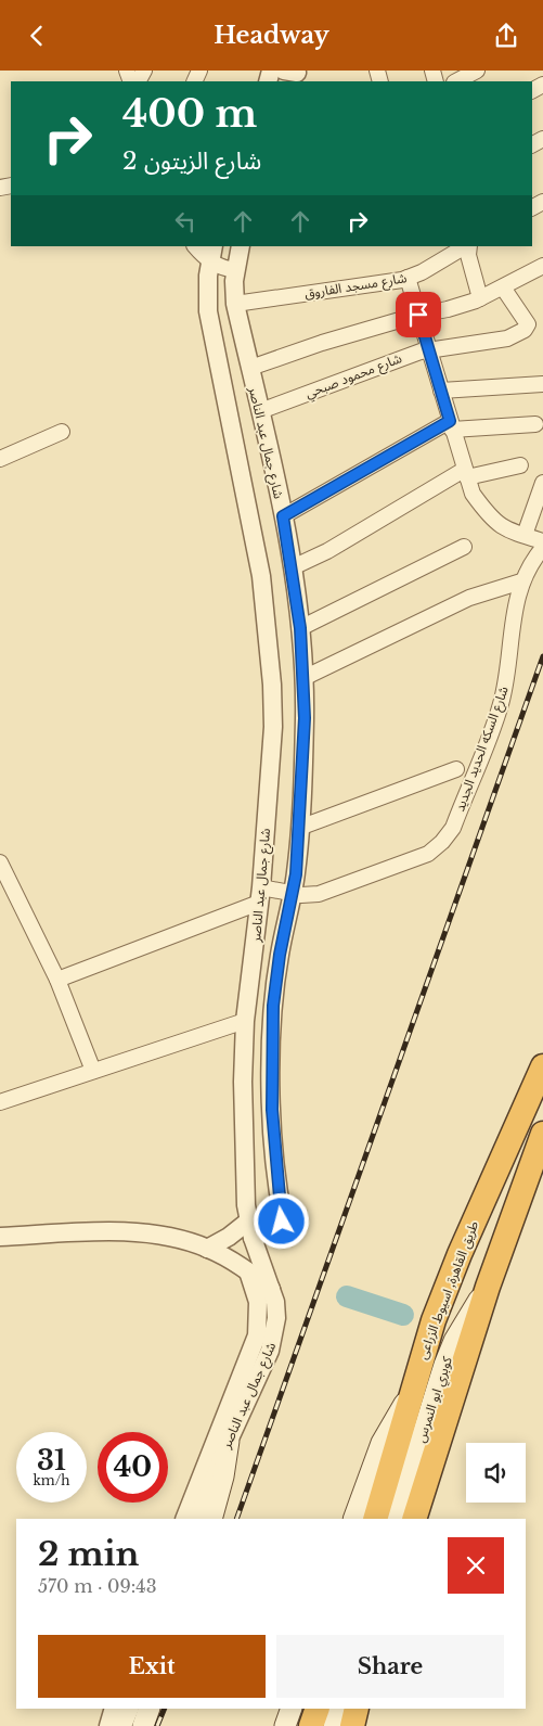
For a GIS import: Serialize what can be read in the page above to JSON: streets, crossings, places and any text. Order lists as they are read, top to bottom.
{
  "streets": {
    "highway": ["طريق القاهرة, اسيوط الزراعى"],
    "main road": ["كوبري ابو النمرس"],
    "street": [
      "شارع مسجد الفاروق",
      "شارع محمود صبحي",
      "شارع جمال عبد الناصر",
      "شارع السكه الحديد الجديد"
    ]
  },
  "crossings": [
    ["شارع مسجد الفاروق", "شارع جمال عبد الناصر"],
    ["شارع محمود صبحي", "شارع جمال عبد الناصر"],
    ["شارع جمال عبد الناصر", "شارع السكه الحديد الجديد"],
    ["طريق القاهرة, اسيوط الزراعى", "كوبري ابو النمرس"]
  ],
  "page": {
    "header": "Headway",
    "turn": ["400 m", "شارع الزيتون 2"],
    "speed": "31 km/h",
    "limit": "40",
    "heading": ["2 min", "570 m · 09:43"],
    "buttons": ["Exit", "Share"]
  }
}
